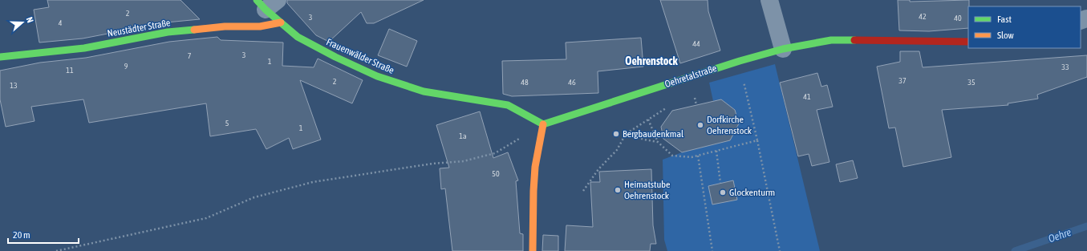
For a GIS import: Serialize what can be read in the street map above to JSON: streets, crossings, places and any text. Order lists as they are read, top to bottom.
{
  "streets": {
    "street": ["Neustädter Straße", "Frauenwälder Straße", "Oehretalstraße"]
  },
  "crossings": [
    ["Neustädter Straße", "Frauenwälder Straße"],
    ["Frauenwälder Straße", "Oehretalstraße"]
  ],
  "districts": ["Oehrenstock"],
  "water": ["Oehre"],
  "places": [
    "Dorfkirche Oehrenstock",
    "Bergbaudenkmal",
    "Heimatstube Oehrenstock",
    "Glockenturm"
  ],
  "house_numbers": [
    "2",
    "42",
    "3",
    "40",
    "4",
    "44",
    "3",
    "7",
    "1",
    "9",
    "33",
    "11",
    "37",
    "2",
    "48",
    "46",
    "35",
    "13",
    "41",
    "5",
    "1",
    "1a",
    "50"
  ],
  "legend": ["Fast", "Slow"],
  "scale_bar": "20 m",
  "north": "right"
}
